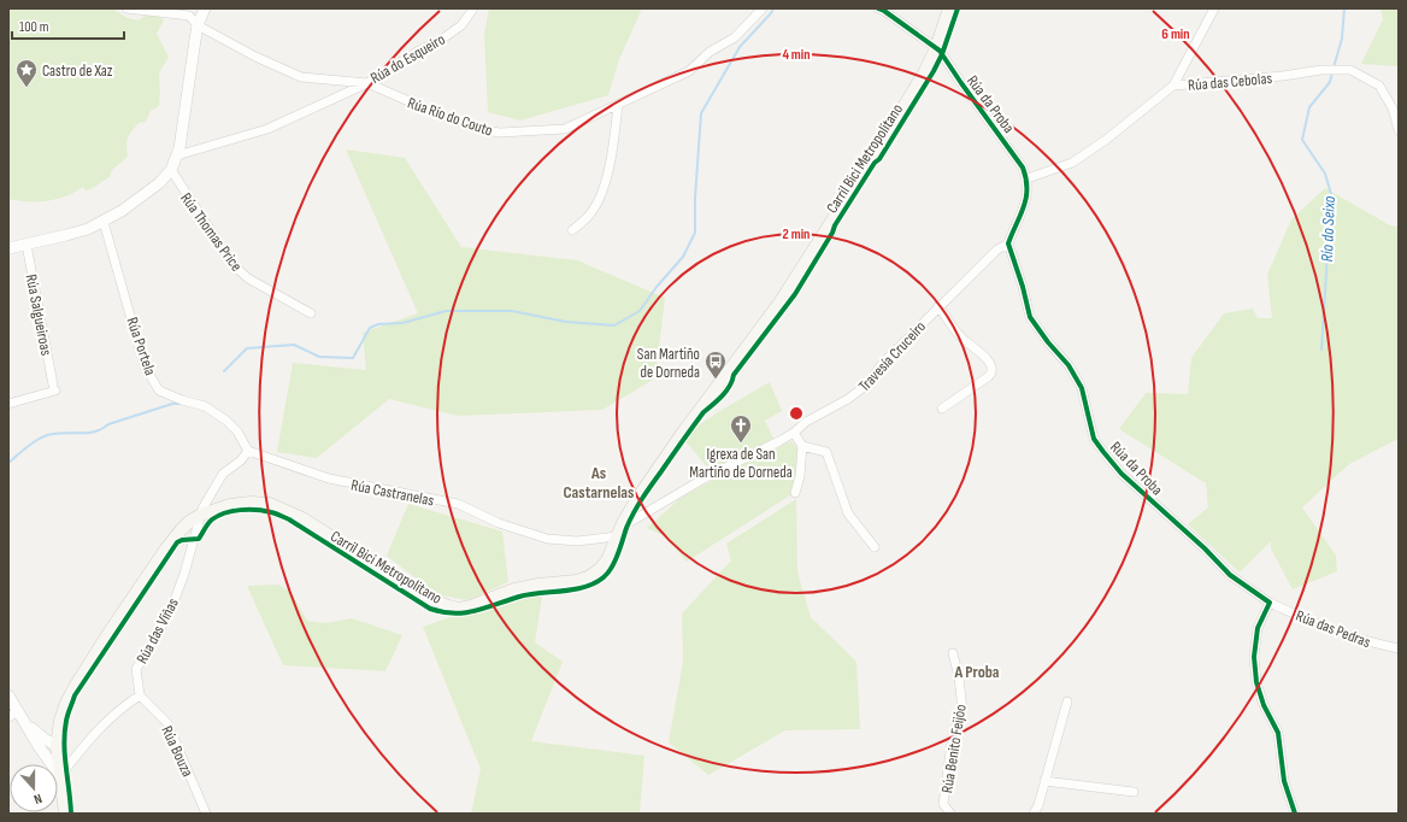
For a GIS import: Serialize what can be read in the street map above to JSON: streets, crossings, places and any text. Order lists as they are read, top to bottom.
{
  "streets": {
    "street": [
      "Rúa do Esqueiro",
      "Rúa das Cebolas",
      "Rúa da Proba",
      "Rúa Río do Couto",
      "Rúa Thomas Price",
      "Rúa Salgueiroas",
      "Rúa Portela",
      "Travesía Cruceiro",
      "Rúa Castranelas",
      "Rúa das Pedras",
      "Rúa das Viñas",
      "Rúa Benito Feijóo",
      "Rúa Bouza"
    ],
    "cycle path": ["Carril Bici Metropolitano"]
  },
  "crossings": [
    ["Rúa do Esqueiro", "Rúa Río do Couto"],
    ["Rúa das Cebolas", "Rúa da Proba"],
    ["Rúa da Proba", "Travesía Cruceiro"],
    ["Rúa da Proba", "Rúa das Pedras"],
    ["Rúa Portela", "Rúa Castranelas"],
    ["Rúa das Viñas", "Rúa Bouza"]
  ],
  "districts": ["As Castarnelas", "A Proba"],
  "water": ["Río do Seixo"],
  "places": {
    "place": ["Castro de Xaz"],
    "bus stop": ["San Martiño de Dorneda"],
    "church": ["Igrexa de San Martiño de Dorneda"]
  },
  "scale_bar": "100 m",
  "north": "bottom",
  "rings": ["6 min", "4 min", "2 min"]
}
